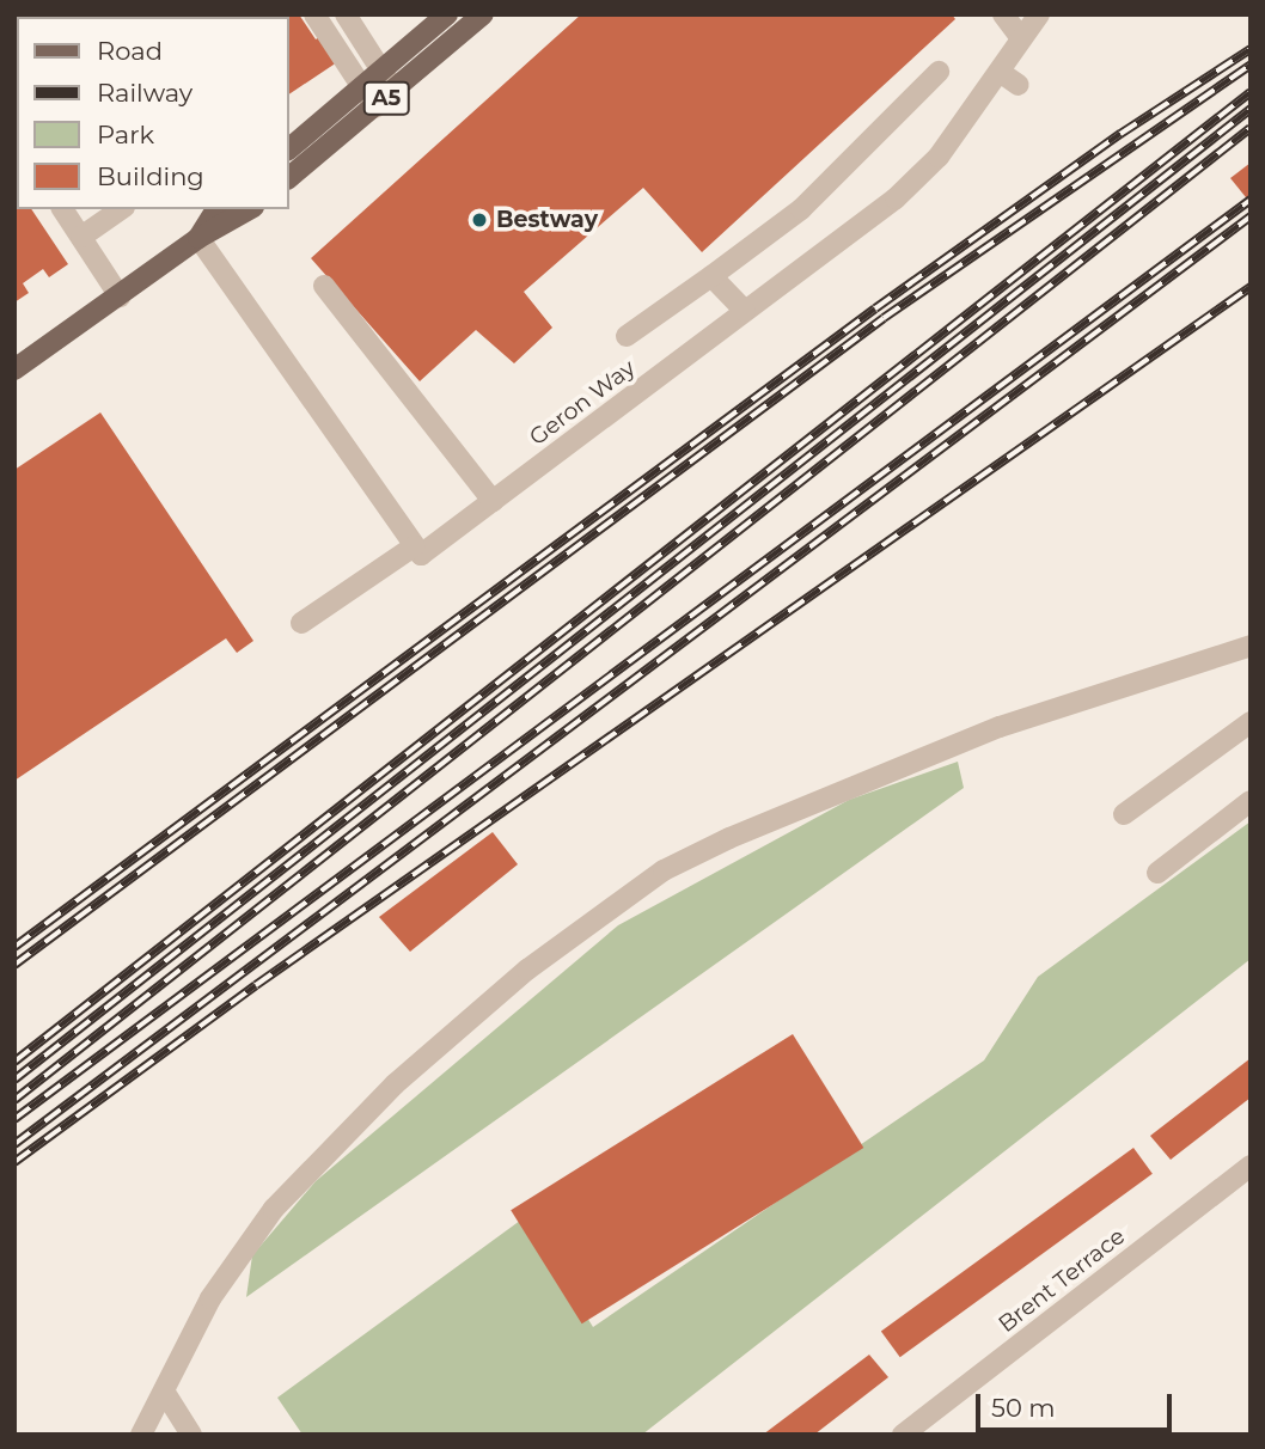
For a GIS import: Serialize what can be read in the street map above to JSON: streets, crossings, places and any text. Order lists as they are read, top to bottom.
{
  "streets": {
    "main road": ["A5"],
    "street": ["Geron Way", "Brent Terrace"]
  },
  "places": ["Bestway"],
  "legend": [
    "Road",
    "Railway",
    "Park",
    "Building"
  ],
  "scale_bar": "50 m"
}
